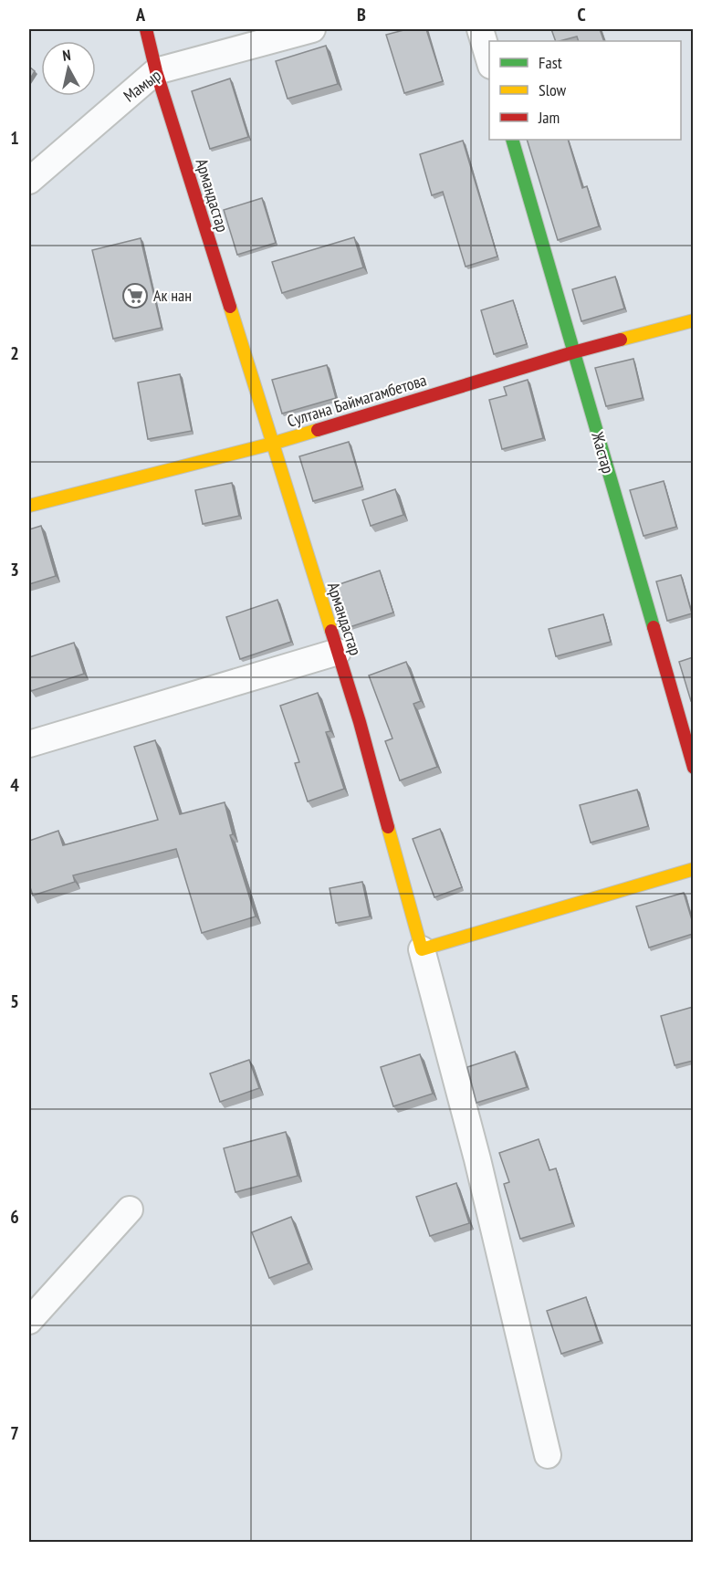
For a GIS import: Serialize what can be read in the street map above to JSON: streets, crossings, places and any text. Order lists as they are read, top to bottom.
{
  "streets": {
    "street": [
      "Мамыр",
      "Армандастар",
      "Султана Баймагамбетова",
      "Жастар"
    ]
  },
  "crossings": [
    ["Мамыр", "Армандастар"],
    ["Армандастар", "Султана Баймагамбетова"],
    ["Султана Баймагамбетова", "Жастар"]
  ],
  "places": {
    "supermarket": ["Ак нан"]
  },
  "legend": ["Fast", "Slow", "Jam"],
  "north": "top",
  "grid": {
    "columns": ["A", "B", "C"],
    "rows": [
      "1",
      "2",
      "3",
      "4",
      "5",
      "6",
      "7"
    ]
  }
}
